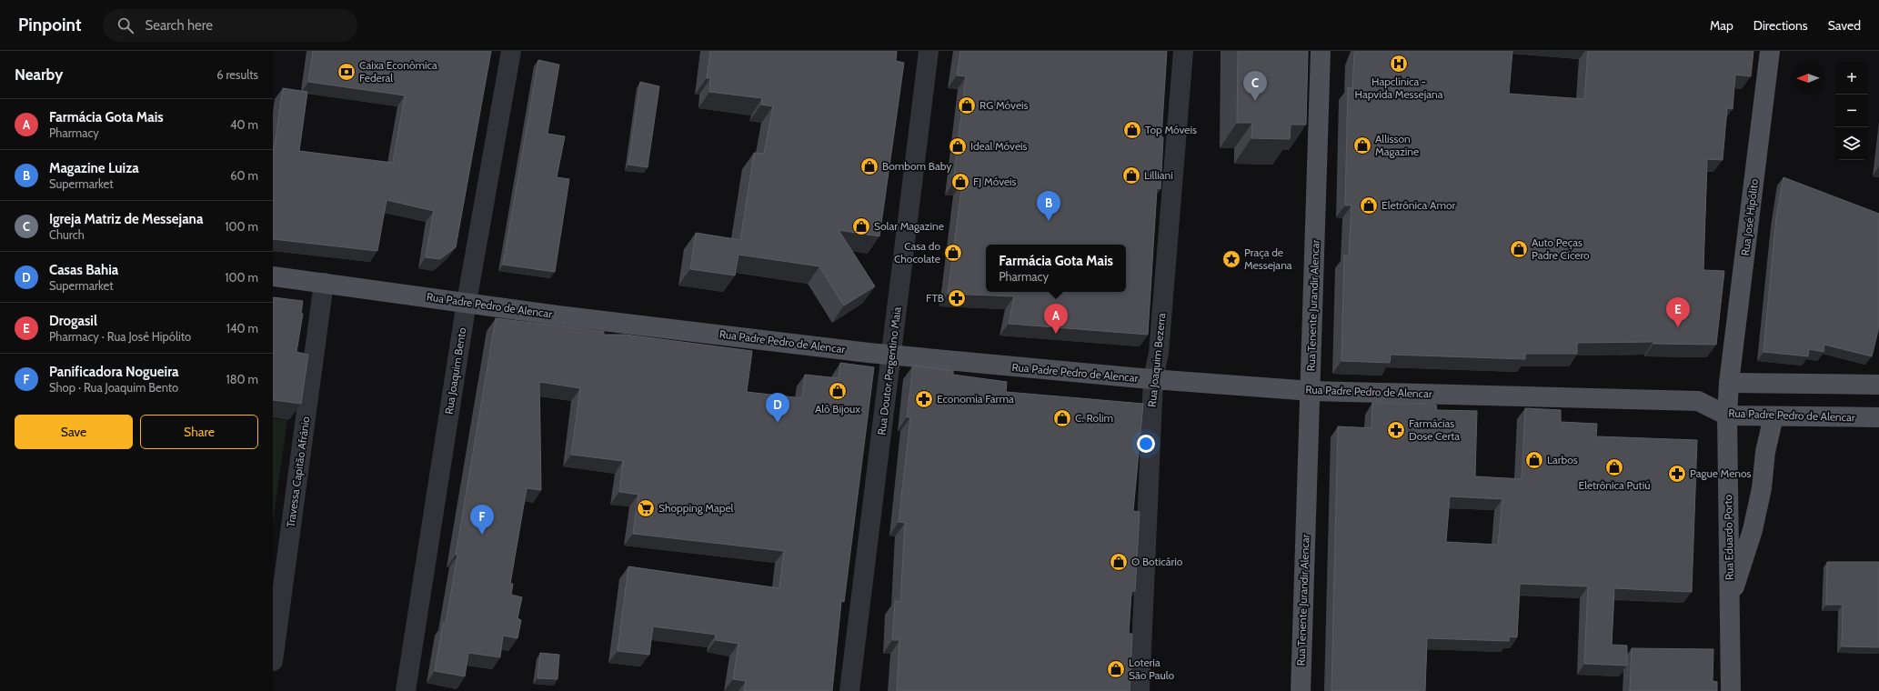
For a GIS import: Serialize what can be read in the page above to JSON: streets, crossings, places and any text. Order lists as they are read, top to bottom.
{
  "streets": {
    "main road": [
      "Rua José Hipólito",
      "Rua Padre Pedro de Alencar",
      "Rua Tenente Jurandir Alencar",
      "Rua Eduardo Porto"
    ],
    "street": [
      "Rua Joaquim Bezerra",
      "Rua Joaquim Bento",
      "Rua Doutor Pergentino Maia",
      "Travessa Capitão Afrânio"
    ]
  },
  "crossings": [
    ["Rua José Hipólito", "Rua Eduardo Porto"],
    ["Rua Padre Pedro de Alencar", "Rua Tenente Jurandir Alencar"],
    ["Rua Padre Pedro de Alencar", "Rua Joaquim Bezerra"],
    ["Rua Padre Pedro de Alencar", "Rua Joaquim Bento"],
    ["Rua Padre Pedro de Alencar", "Rua Doutor Pergentino Maia"],
    ["Rua Padre Pedro de Alencar", "Travessa Capitão Afrânio"],
    ["Rua Padre Pedro de Alencar", "Rua Eduardo Porto"]
  ],
  "places": {
    "hospital": ["Hapclínica - Hapvida Messejana"],
    "bank": ["Caixa Econômica Federal"],
    "shop": [
      "RG Móveis",
      "Top Móveis",
      "Allisson Magazine",
      "Ideal Móveis",
      "Bombom Baby",
      "Lilliani",
      "FJ Móveis",
      "Eletrônica Amor",
      "Solar Magazine",
      "Auto Peças Padre Cícero",
      "Casa do Chocolate",
      "Alô Bijoux",
      "C. Rolim",
      "Larbos",
      "Eletrônica Putiú",
      "O Boticário",
      "Loteria São Paulo"
    ],
    "place": ["Praça de Messejana"],
    "pharmacy": [
      "FTB",
      "Economia Farma",
      "Farmácias Dose Certa",
      "Pague Menos"
    ],
    "supermarket": ["Shopping Mapel"]
  },
  "north": "left",
  "page": {
    "header": "Pinpoint",
    "search": "Search here",
    "nav": ["Map", "Directions", "Saved"],
    "heading": ["Nearby", "6 results"],
    "map_buttons": ["+", "−"],
    "pins": [
      "C",
      "B",
      "E",
      "A",
      "D",
      "F"
    ],
    "list": [
      {
        "mark": "A",
        "name": "Farmácia Gota Mais",
        "note": "Pharmacy",
        "value": "40 m"
      },
      {
        "mark": "B",
        "name": "Magazine Luiza",
        "note": "Supermarket",
        "value": "60 m"
      },
      {
        "mark": "C",
        "name": "Igreja Matriz de Messejana",
        "note": "Church",
        "value": "100 m"
      },
      {
        "mark": "D",
        "name": "Casas Bahia",
        "note": "Supermarket",
        "value": "100 m"
      },
      {
        "mark": "E",
        "name": "Drogasil",
        "note": "Pharmacy · Rua José Hipólito",
        "value": "140 m"
      },
      {
        "mark": "F",
        "name": "Panificadora Nogueira",
        "note": "Shop · Rua Joaquim Bento",
        "value": "180 m"
      }
    ],
    "popup": ["Farmácia Gota Mais", "Pharmacy"],
    "buttons": ["Save", "Share"]
  }
}
